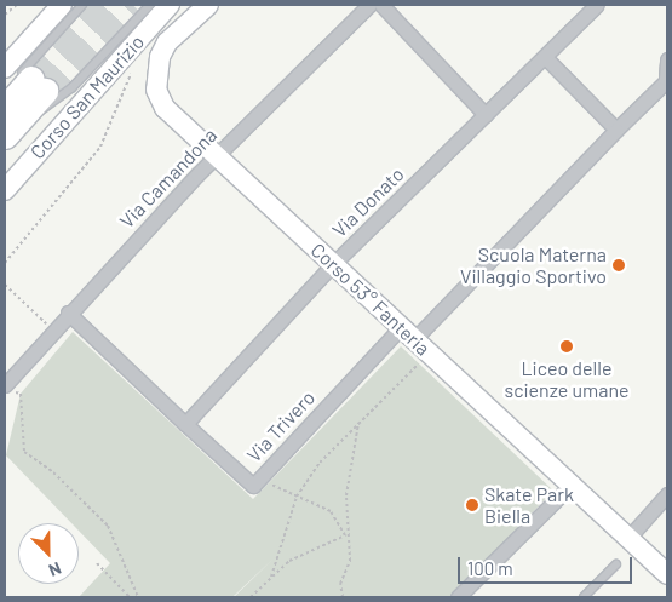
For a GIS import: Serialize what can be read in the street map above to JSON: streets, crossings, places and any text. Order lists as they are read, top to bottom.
{
  "streets": {
    "street": [
      "Corso San Maurizio",
      "Via Camandona",
      "Via Donato",
      "Corso 53° Fanteria",
      "Via Trivero"
    ]
  },
  "crossings": [
    ["Via Camandona", "Corso 53° Fanteria"],
    ["Via Donato", "Corso 53° Fanteria"],
    ["Via Donato", "Via Trivero"],
    ["Corso 53° Fanteria", "Via Trivero"]
  ],
  "places": ["Scuola Materna Villaggio Sportivo", "Liceo delle scienze umane", "Skate Park Biella"],
  "scale_bar": "100 m",
  "north": "bottom right"
}
